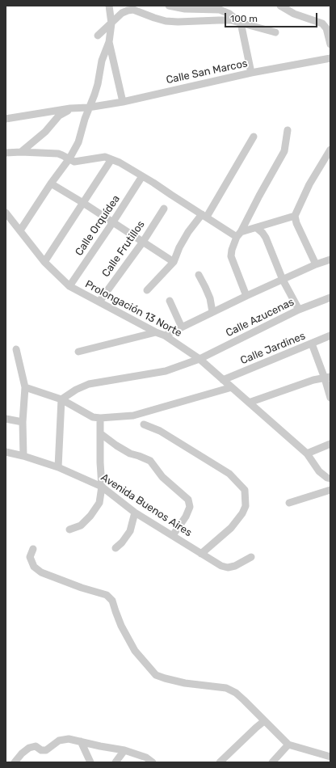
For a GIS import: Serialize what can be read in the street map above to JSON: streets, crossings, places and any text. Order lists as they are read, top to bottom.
{
  "streets": {
    "street": [
      "Calle San Marcos",
      "Calle Orquídea",
      "Calle Frutillos",
      "Prolongación 13 Norte",
      "Calle Azucenas",
      "Calle Jardines",
      "Avenida Buenos Aires"
    ]
  },
  "crossings": [
    ["Calle Orquídea", "Prolongación 13 Norte"],
    ["Calle Frutillos", "Prolongación 13 Norte"],
    ["Prolongación 13 Norte", "Calle Azucenas"],
    ["Prolongación 13 Norte", "Calle Jardines"]
  ],
  "scale_bar": "100 m"
}
